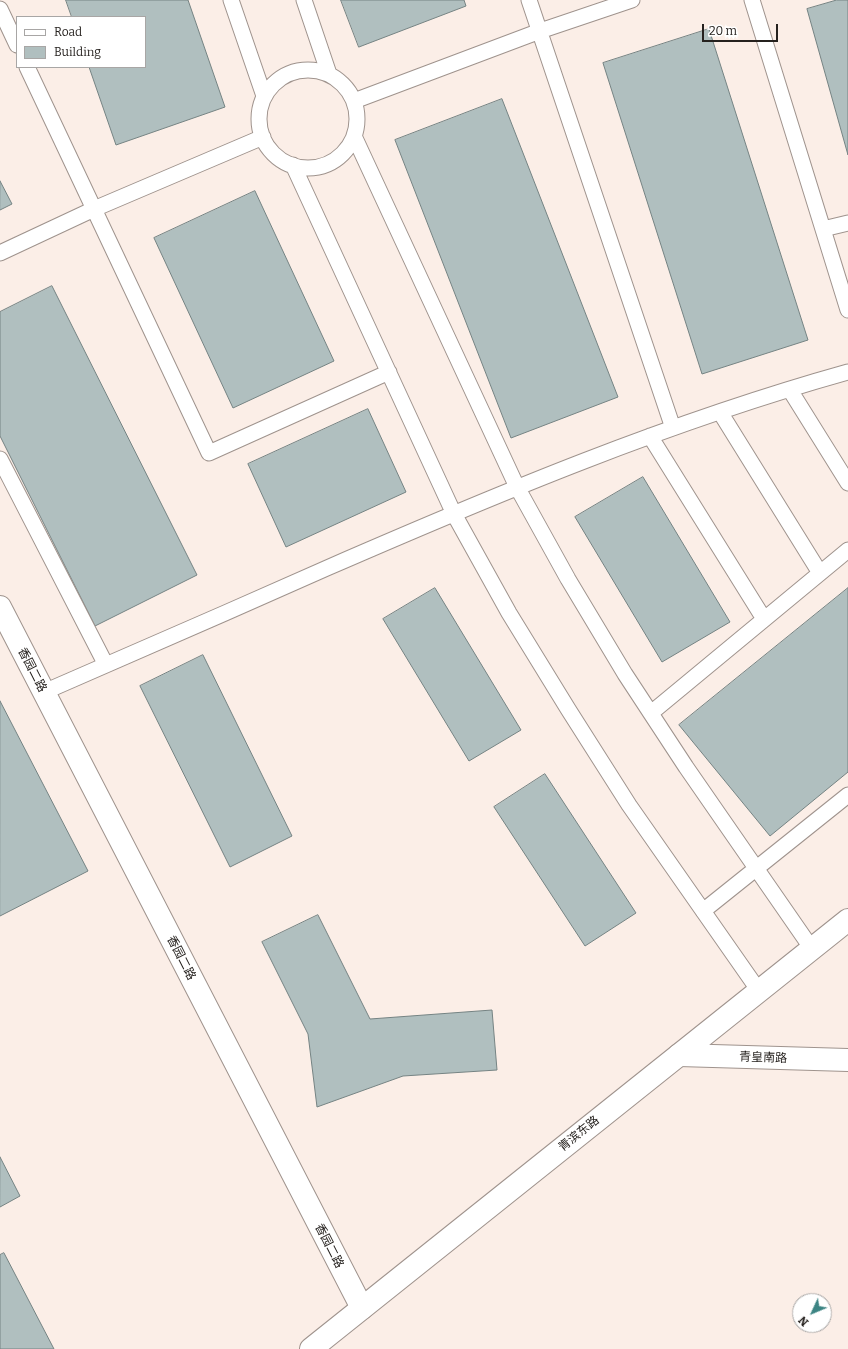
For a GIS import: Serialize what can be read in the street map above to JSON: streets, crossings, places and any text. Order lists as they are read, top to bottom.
{
  "streets": {
    "street": ["香园二路", "青皇南路", "青滨东路"]
  },
  "crossings": [
    ["香园二路", "青滨东路"],
    ["青皇南路", "青滨东路"]
  ],
  "legend": ["Road", "Building"],
  "scale_bar": "20 m",
  "north": "bottom left"
}
